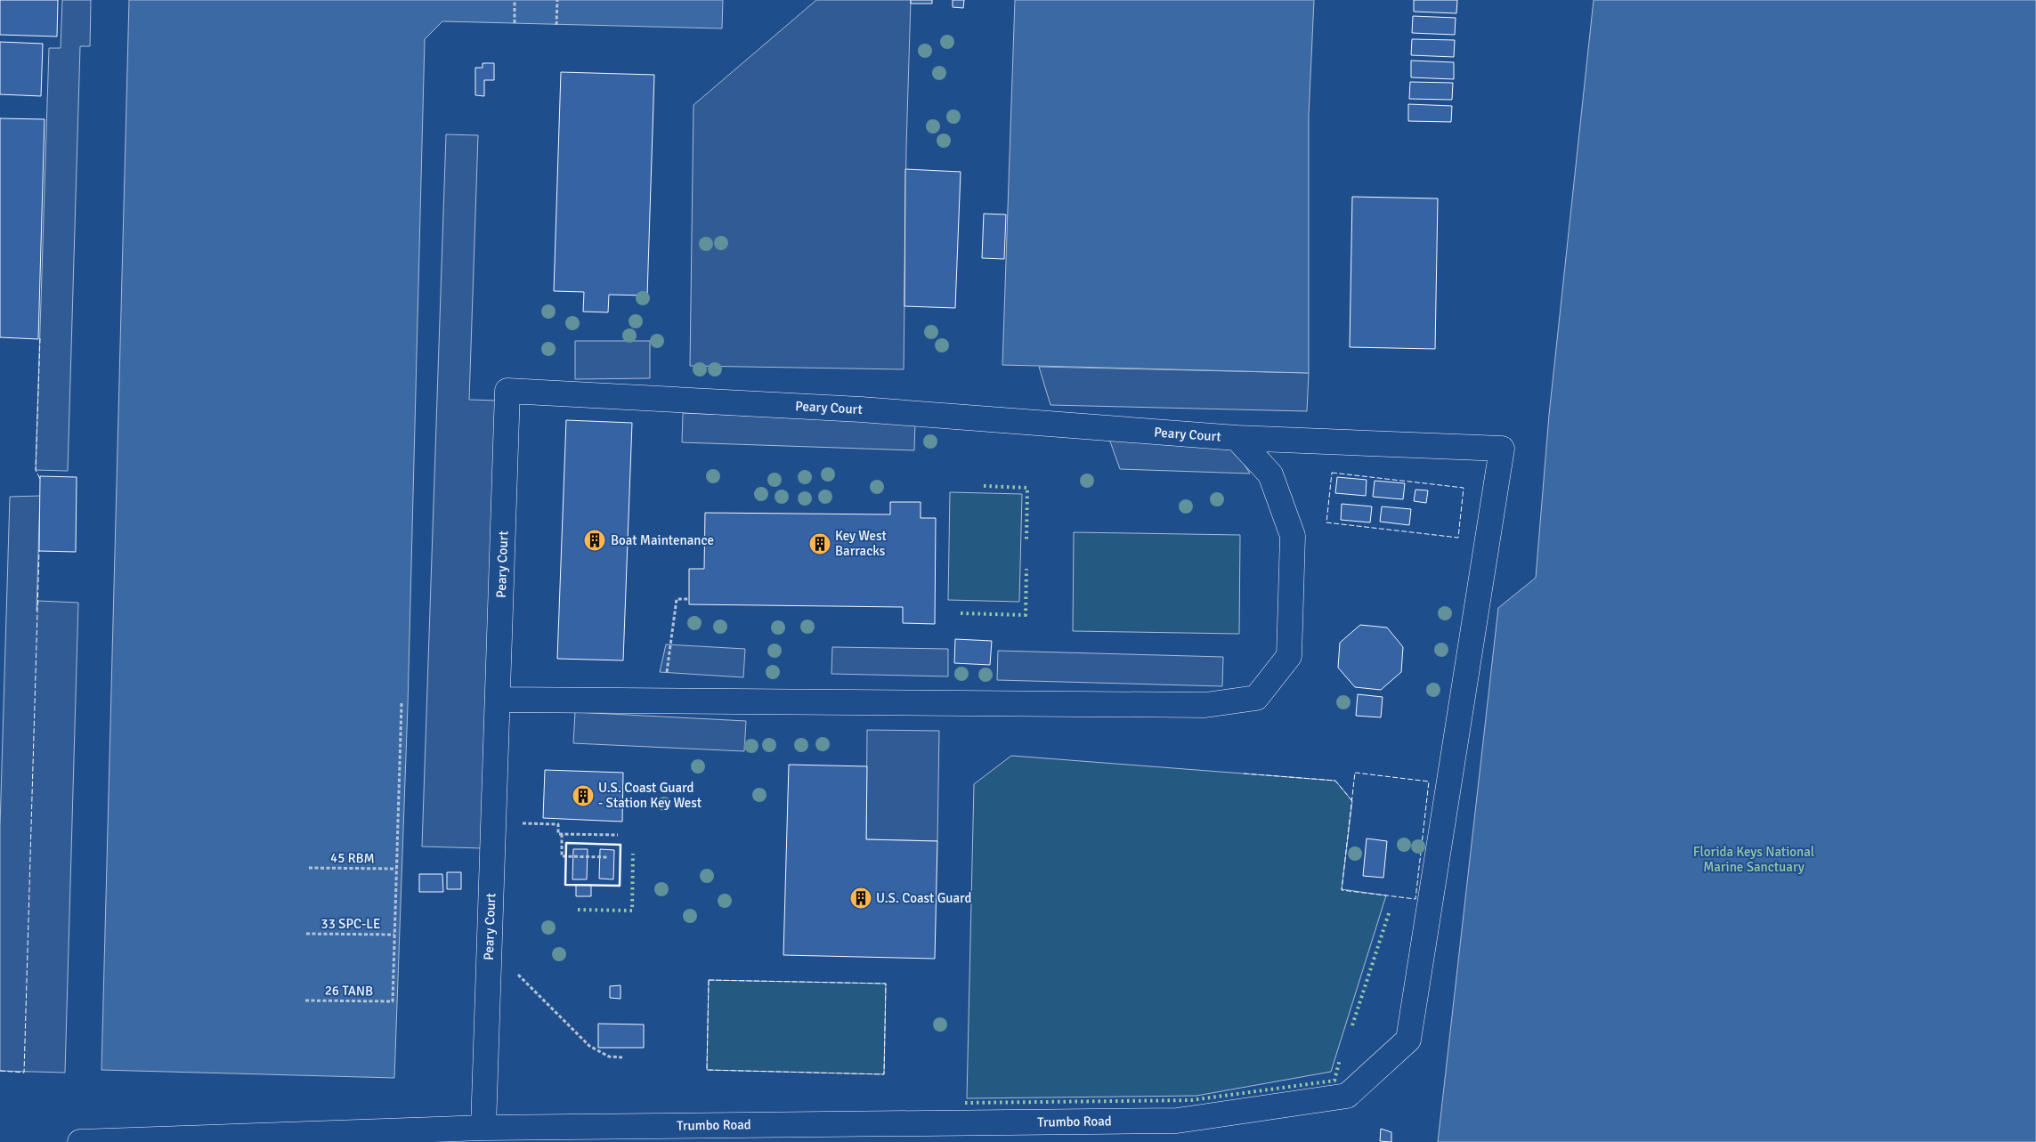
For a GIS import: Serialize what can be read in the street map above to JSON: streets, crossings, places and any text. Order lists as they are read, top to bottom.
{
  "streets": {
    "lane": ["Peary Court", "Trumbo Road"],
    "path": ["45 RBM", "33 SPC-LE", "26 TANB"]
  },
  "crossings": [
    ["Peary Court", "Trumbo Road"],
    ["33 SPC-LE", "26 TANB"]
  ],
  "parks": ["Florida Keys National Marine Sanctuary"],
  "places": {
    "building": [
      "Boat Maintenance",
      "Key West Barracks",
      "U.S. Coast Guard - Station Key West",
      "U.S. Coast Guard"
    ]
  }
}
